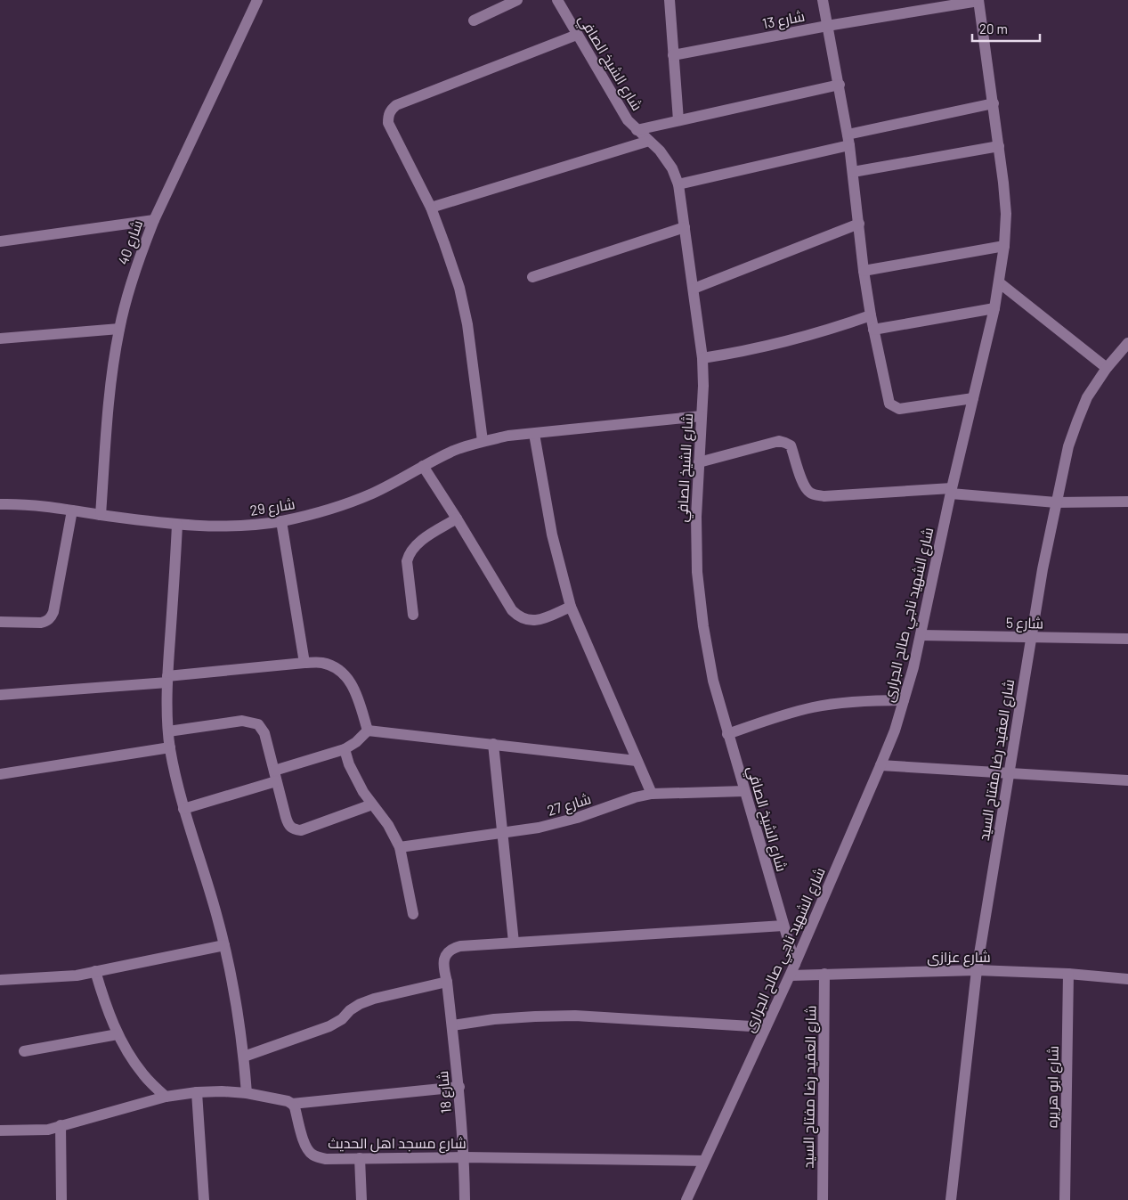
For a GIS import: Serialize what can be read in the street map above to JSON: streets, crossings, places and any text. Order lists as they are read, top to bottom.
{
  "streets": {
    "street": [
      "شارع 13",
      "شارع الشيخ الصافي",
      "شارع 40",
      "شارع 29",
      "شارع الشهيد ناجي صالح الجرارى",
      "شارع 5",
      "شارع العقيد رضا مفتاح السيد",
      "شارع 27",
      "شارع عزازى",
      "شارع ابو هريره",
      "شارع 18",
      "شارع مسجد اهل الحديث"
    ]
  },
  "crossings": [
    ["شارع 13", "شارع الشهيد ناجي صالح الجرارى"],
    ["شارع الشيخ الصافي", "شارع 29"],
    ["شارع الشيخ الصافي", "شارع الشهيد ناجي صالح الجرارى"],
    ["شارع الشيخ الصافي", "شارع 27"],
    ["شارع 40", "شارع 29"],
    ["شارع الشهيد ناجي صالح الجرارى", "شارع 5"],
    ["شارع الشهيد ناجي صالح الجرارى", "شارع عزازى"],
    ["شارع الشهيد ناجي صالح الجرارى", "شارع مسجد اهل الحديث"],
    ["شارع 5", "شارع العقيد رضا مفتاح السيد"],
    ["شارع العقيد رضا مفتاح السيد", "شارع عزازى"],
    ["شارع عزازى", "شارع ابو هريره"],
    ["شارع 18", "شارع مسجد اهل الحديث"]
  ],
  "scale_bar": "20 m"
}
